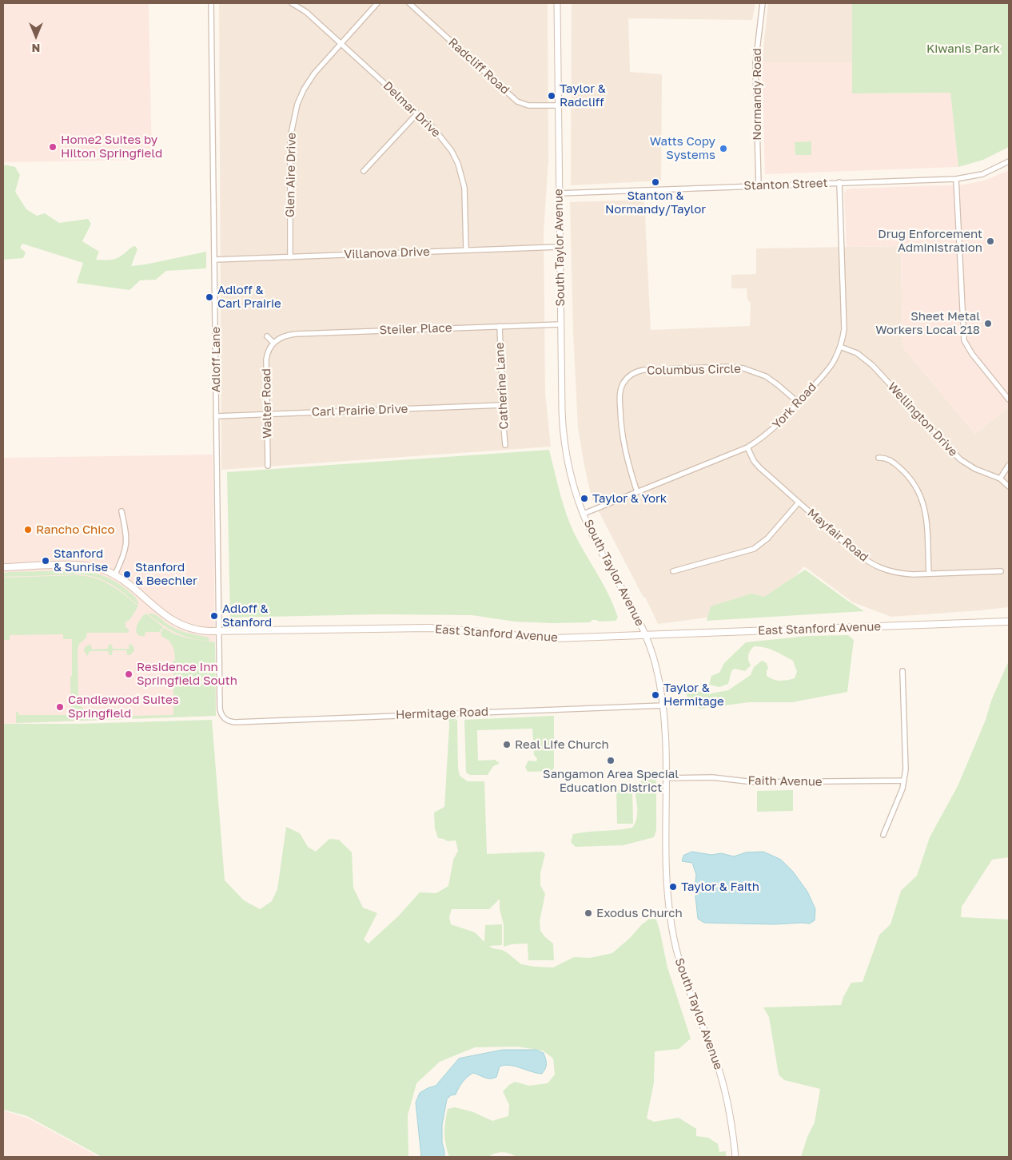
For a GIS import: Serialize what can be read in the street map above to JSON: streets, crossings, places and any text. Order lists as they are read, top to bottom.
{
  "streets": {
    "main road": ["East Stanford Avenue"],
    "street": [
      "Radcliff Road",
      "Normandy Road",
      "Delmar Drive",
      "Glen Aire Drive",
      "Stanton Street",
      "South Taylor Avenue",
      "Villanova Drive",
      "Steiler Place",
      "Adloff Lane",
      "Columbus Circle",
      "Catherine Lane",
      "Walter Road",
      "York Road",
      "Carl Prairie Drive",
      "Wellington Drive",
      "Mayfair Road",
      "Hermitage Road",
      "Faith Avenue"
    ]
  },
  "crossings": [
    ["Radcliff Road", "South Taylor Avenue"],
    ["Normandy Road", "Stanton Street"],
    ["Delmar Drive", "Glen Aire Drive"],
    ["Delmar Drive", "Villanova Drive"],
    ["Glen Aire Drive", "Villanova Drive"],
    ["Stanton Street", "South Taylor Avenue"],
    ["Stanton Street", "York Road"],
    ["South Taylor Avenue", "Villanova Drive"],
    ["South Taylor Avenue", "Steiler Place"],
    ["South Taylor Avenue", "York Road"],
    ["South Taylor Avenue", "East Stanford Avenue"],
    ["South Taylor Avenue", "Hermitage Road"],
    ["South Taylor Avenue", "Faith Avenue"],
    ["Villanova Drive", "Adloff Lane"],
    ["Steiler Place", "Catherine Lane"],
    ["Steiler Place", "Walter Road"],
    ["Adloff Lane", "Carl Prairie Drive"],
    ["Adloff Lane", "East Stanford Avenue"],
    ["Adloff Lane", "Hermitage Road"],
    ["Columbus Circle", "York Road"],
    ["Catherine Lane", "Carl Prairie Drive"],
    ["Walter Road", "Carl Prairie Drive"],
    ["York Road", "Wellington Drive"],
    ["York Road", "Mayfair Road"]
  ],
  "parks": ["Kiwanis Park"],
  "places": [
    "Taylor & Radcliff",
    "Home2 Suites by Hilton Springfield",
    "Watts Copy Systems",
    "Stanton & Normandy/Taylor",
    "Drug Enforcement Administration",
    "Adloff & Carl Prairie",
    "Sheet Metal Workers Local 218",
    "Taylor & York",
    "Rancho Chico",
    "Stanford & Sunrise",
    "Stanford & Beechler",
    "Adloff & Stanford",
    "Residence Inn Springfield South",
    "Taylor & Hermitage",
    "Candlewood Suites Springfield",
    "Real Life Church",
    "Sangamon Area Special Education District",
    "Taylor & Faith",
    "Exodus Church"
  ],
  "north": "bottom"
}
